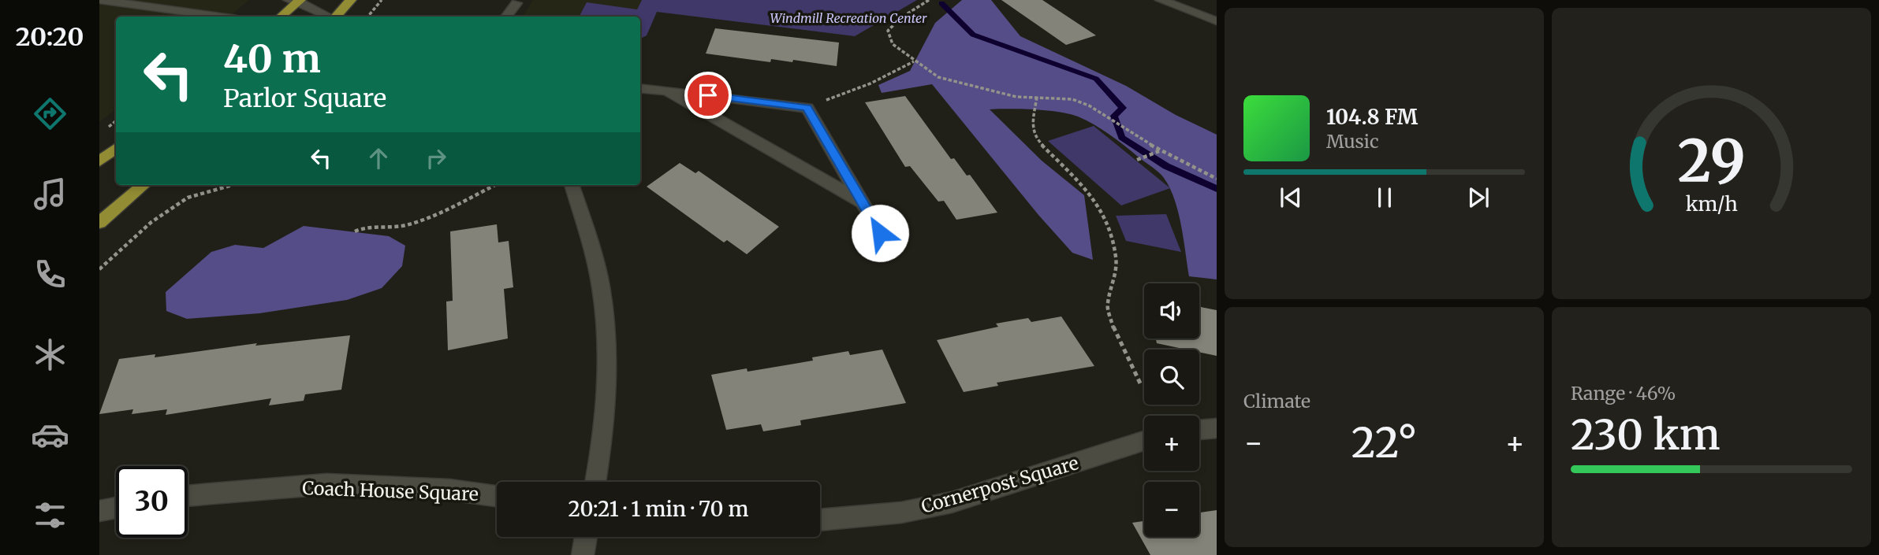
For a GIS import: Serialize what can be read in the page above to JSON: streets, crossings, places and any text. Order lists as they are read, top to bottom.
{
  "streets": {
    "street": ["Cornerpost Square", "Coach House Square"]
  },
  "parks": ["Windmill Recreation Center"],
  "page": {
    "tabs": "20:20",
    "turn": ["40 m", "Parlor Square"],
    "song": ["104.8 FM", "Music"],
    "map_buttons": ["+", "−"],
    "tile": [
      "Climate",
      ["Range · 46%", "230 km"]
    ],
    "heat": ["−", "22°", "+"],
    "limit": "30",
    "trip": "20:21 · 1 min · 70 m",
    "gauge": ["29", "km/h"]
  }
}
